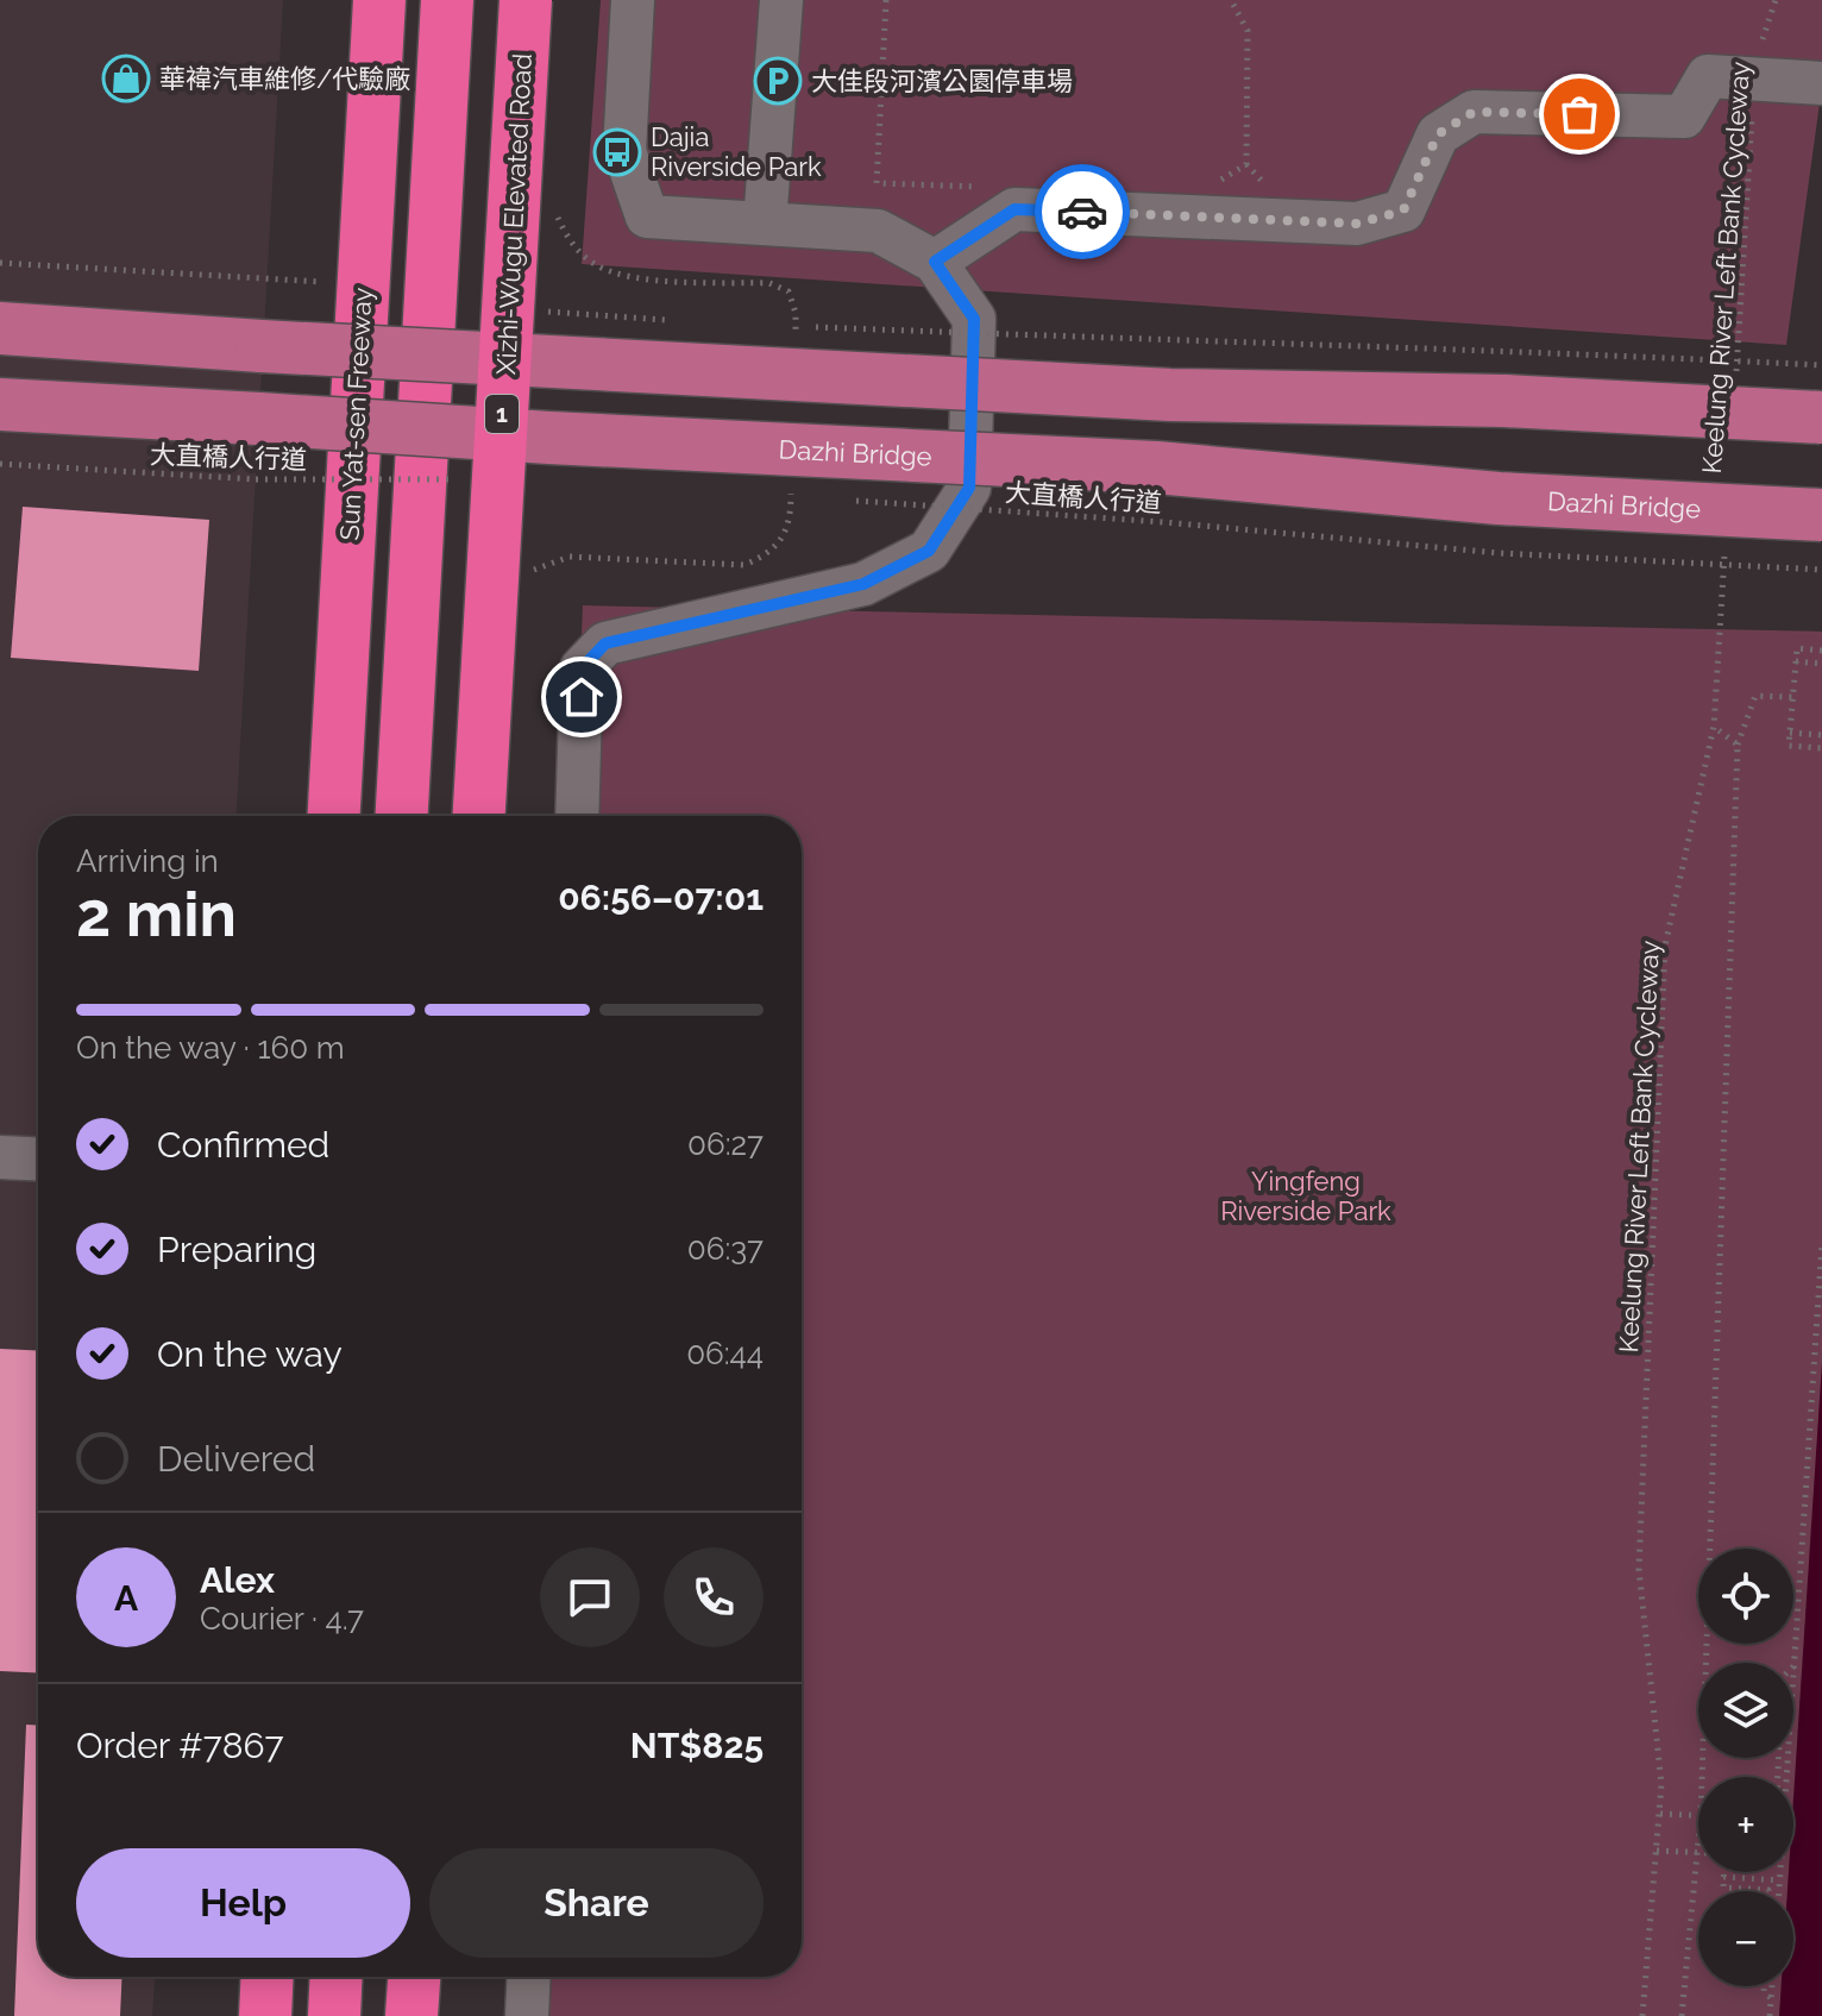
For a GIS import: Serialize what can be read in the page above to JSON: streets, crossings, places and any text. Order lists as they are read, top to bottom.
{
  "streets": {
    "highway": ["Xizhi-Wugu Elevated Road", "Sun Yat-sen Freeway", "1"],
    "main road": ["Dazhi Bridge"],
    "path": ["Keelung River Left Bank Cycleway", "大直橋人行道"]
  },
  "parks": ["Yingfeng Riverside Park"],
  "places": {
    "shop": ["華褘汽車維修/代驗廠"],
    "parking": ["大佳段河濱公園停車場"],
    "bus stop": ["Dajia Riverside Park"]
  },
  "page": {
    "heading": ["2 min", "Arriving in", "06:56–07:01"],
    "panel": [
      "Alex",
      "Courier · 4.7",
      "Order #7867",
      "NT$825"
    ],
    "bar": "On the way · 160 m",
    "list": [
      ["Confirmed", "06:27"],
      ["Preparing", "06:37"],
      ["On the way", "06:44"],
      "Delivered"
    ],
    "round": "A",
    "map_buttons": ["+", "−"],
    "buttons": ["Help", "Share"]
  }
}
